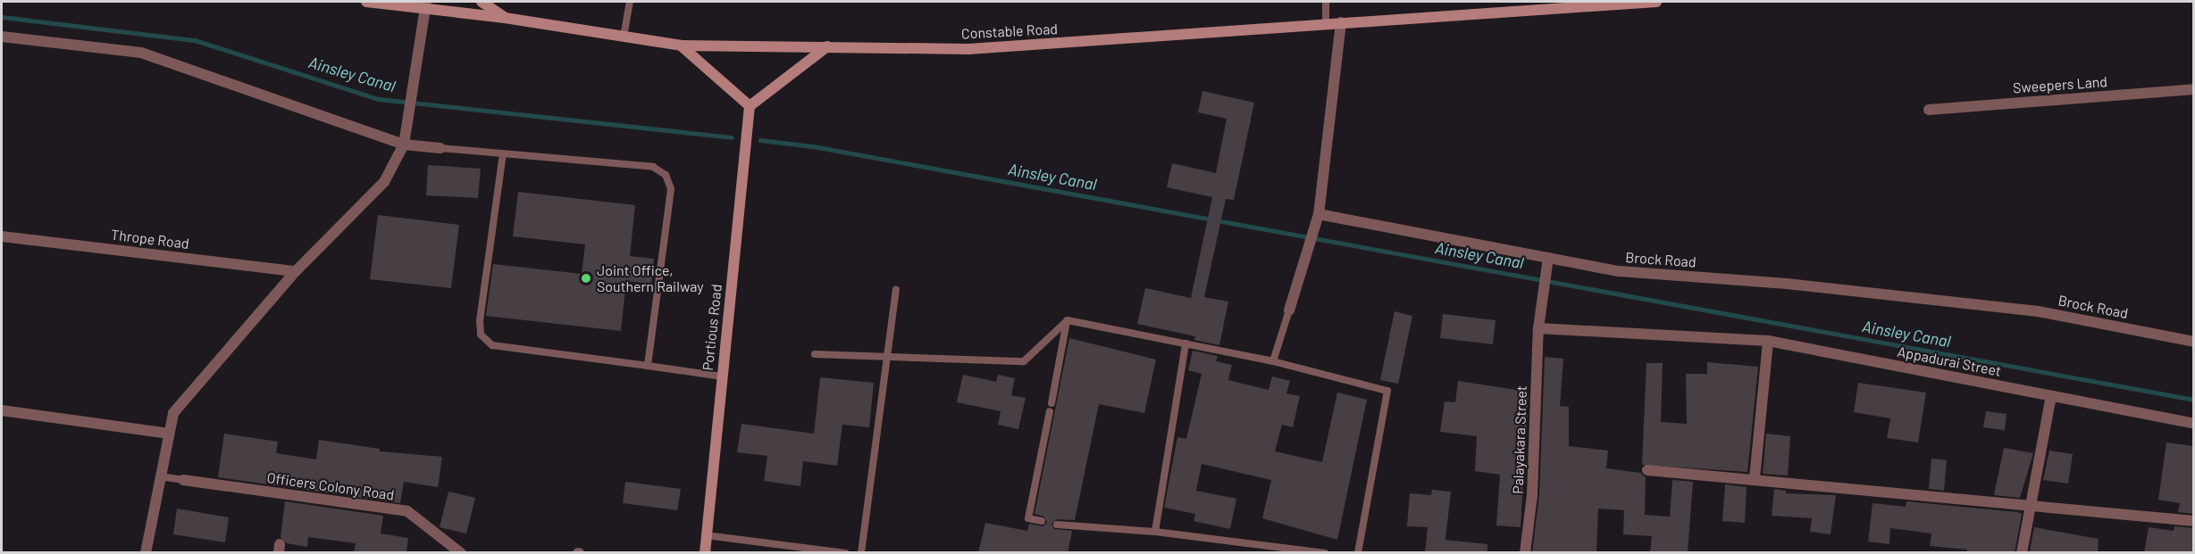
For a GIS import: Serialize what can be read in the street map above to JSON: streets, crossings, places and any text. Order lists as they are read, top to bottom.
{
  "streets": {
    "main road": ["Constable Road", "Portious Road"],
    "street": [
      "Sweepers Land",
      "Thrope Road",
      "Brock Road",
      "Appadurai Street",
      "Palayakara Street",
      "Officers Colony Road"
    ]
  },
  "crossings": [
    ["Brock Road", "Palayakara Street"],
    ["Appadurai Street", "Palayakara Street"]
  ],
  "water": ["Ainsley Canal"],
  "places": ["Joint Office, Southern Railway"]
}
